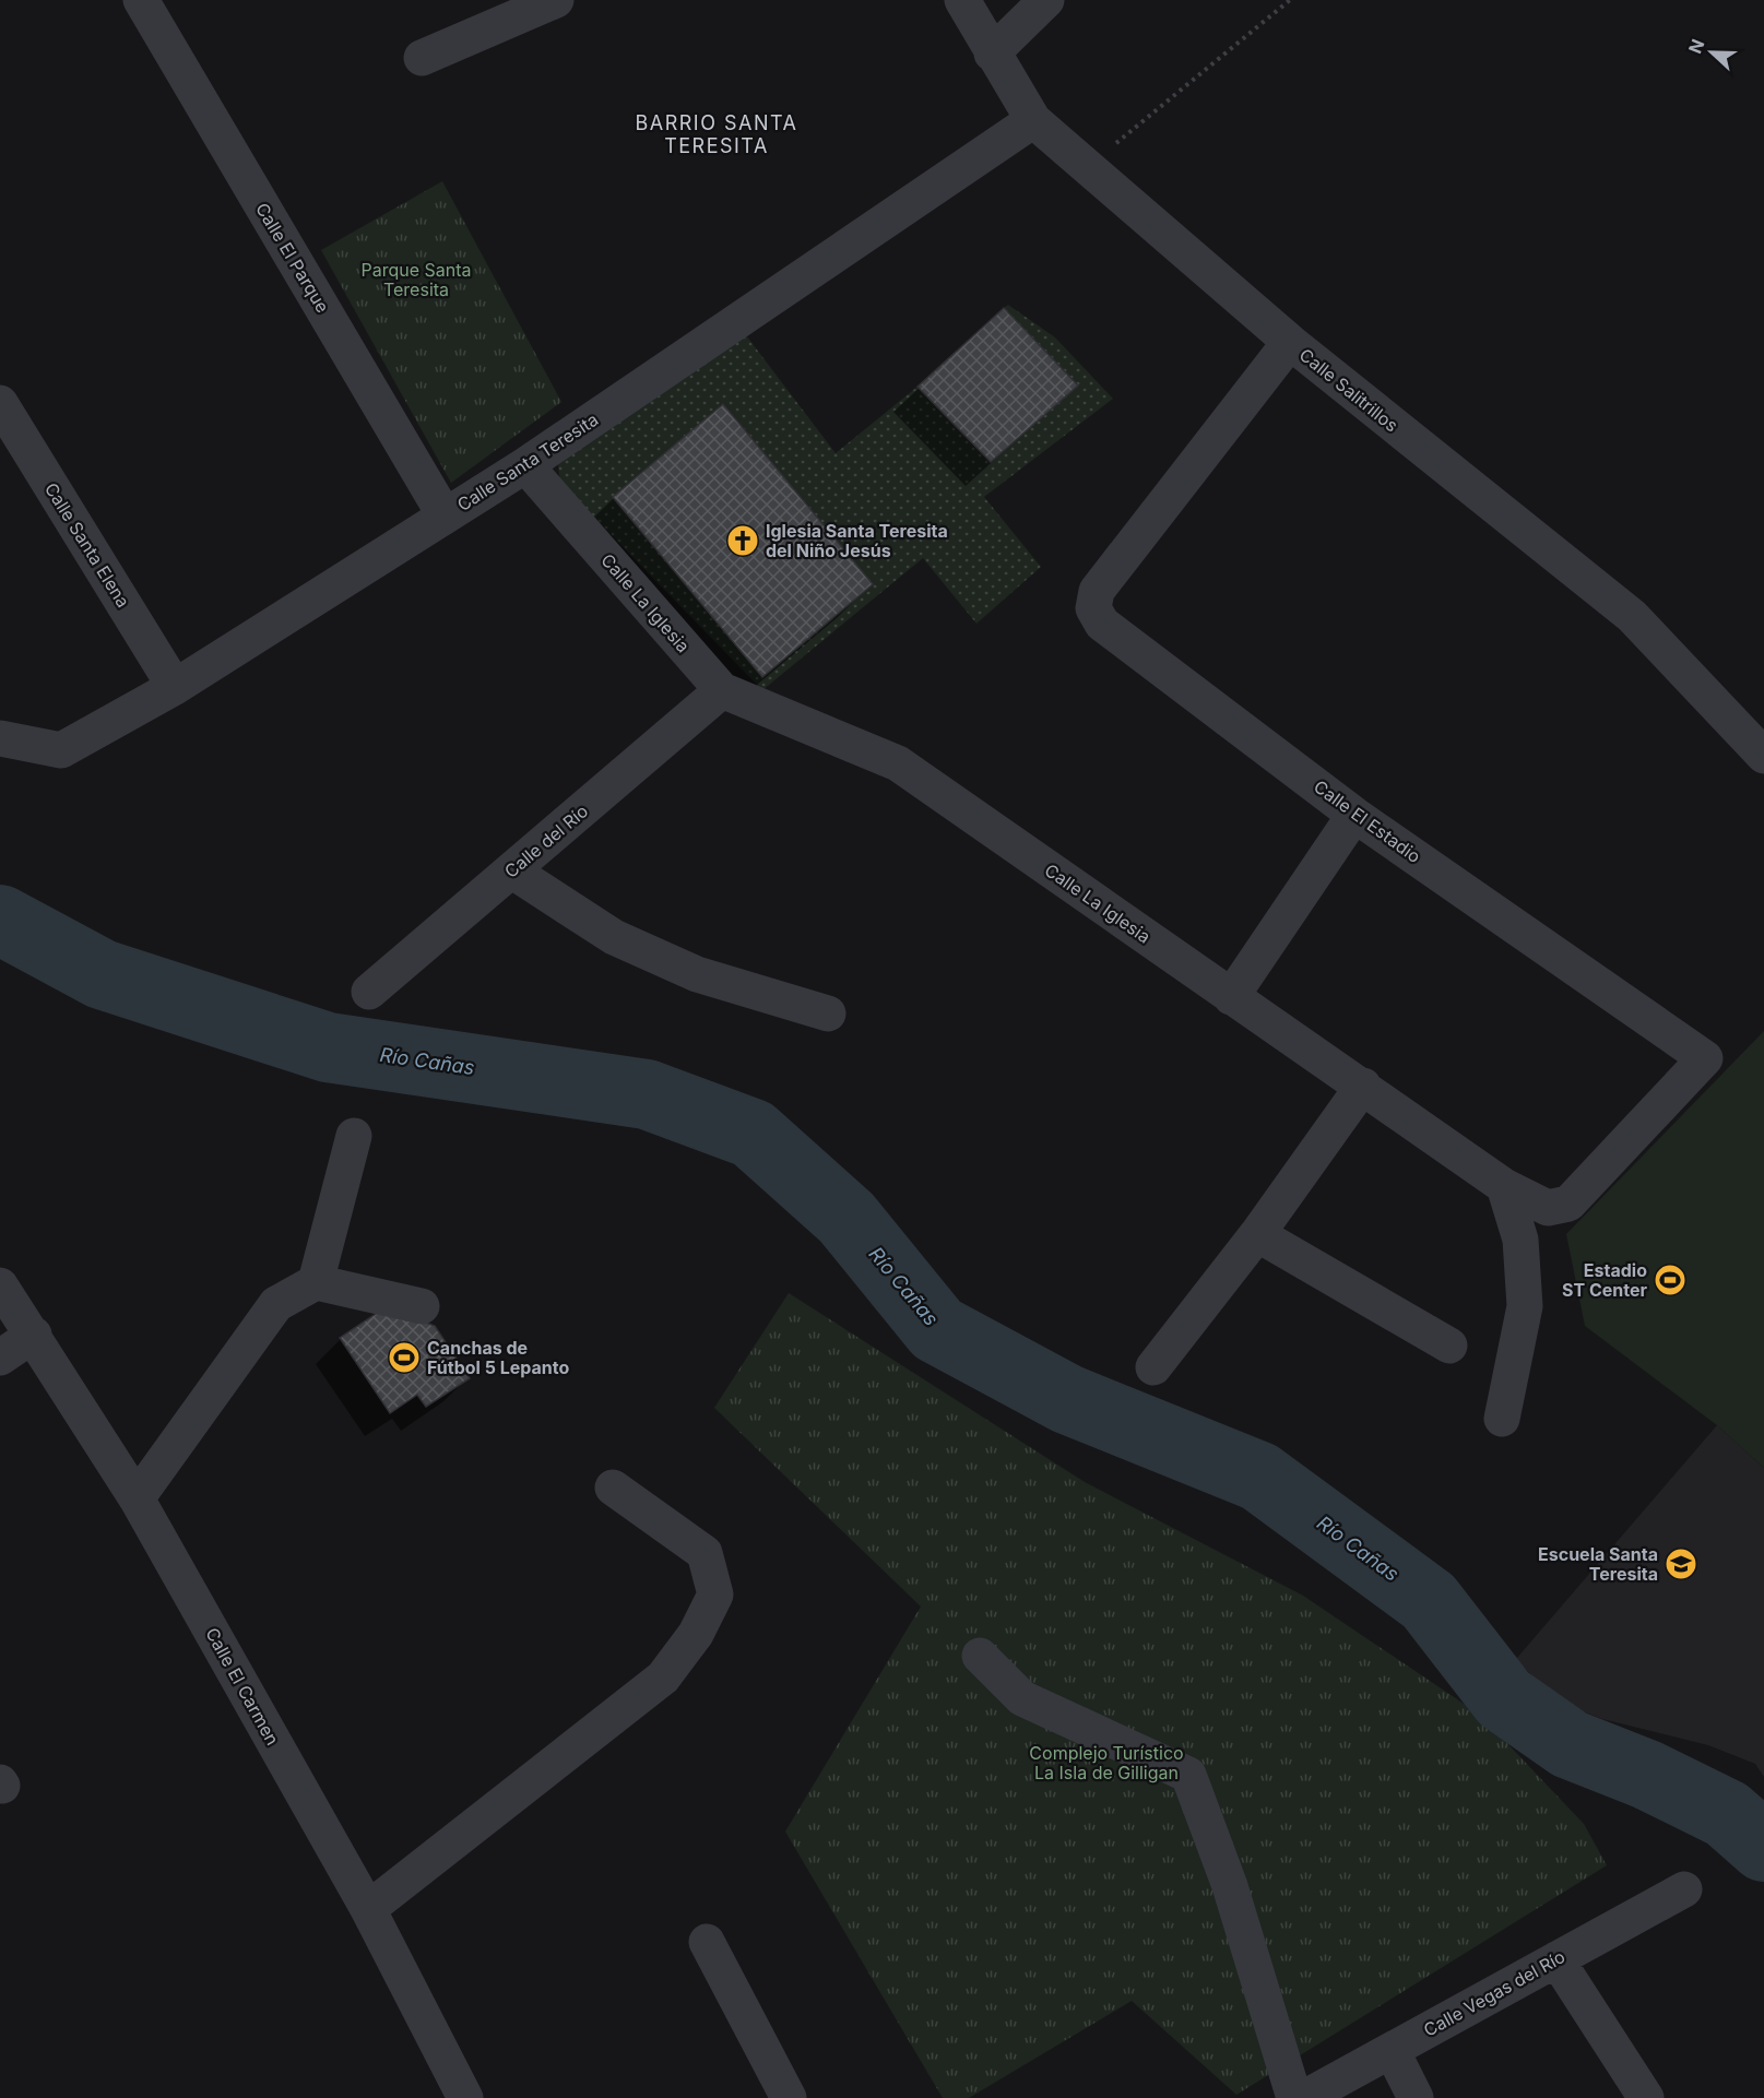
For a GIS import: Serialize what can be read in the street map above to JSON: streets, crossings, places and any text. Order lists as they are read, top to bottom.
{
  "streets": {
    "street": [
      "Calle El Parque",
      "Calle Salitrillos",
      "Calle Santa Teresita",
      "Calle Santa Elena",
      "Calle La Iglesia",
      "Calle El Estadio",
      "Calle del Río",
      "Calle El Carmen",
      "Calle Vegas del Río"
    ]
  },
  "crossings": [
    ["Calle El Parque", "Calle Santa Teresita"],
    ["Calle Salitrillos", "Calle Santa Teresita"],
    ["Calle Salitrillos", "Calle El Estadio"],
    ["Calle Santa Teresita", "Calle Santa Elena"],
    ["Calle Santa Teresita", "Calle La Iglesia"],
    ["Calle La Iglesia", "Calle El Estadio"],
    ["Calle La Iglesia", "Calle del Río"]
  ],
  "districts": ["BARRIO SANTA TERESITA"],
  "water": ["Río Cañas"],
  "parks": ["Parque Santa Teresita", "Complejo Turístico La Isla de Gilligan"],
  "places": {
    "church": ["Iglesia Santa Teresita del Niño Jesús"],
    "sports": ["Estadio ST Center", "Canchas de Fútbol 5 Lepanto"],
    "school or university": ["Escuela Santa Teresita"]
  },
  "north": "left"
}
